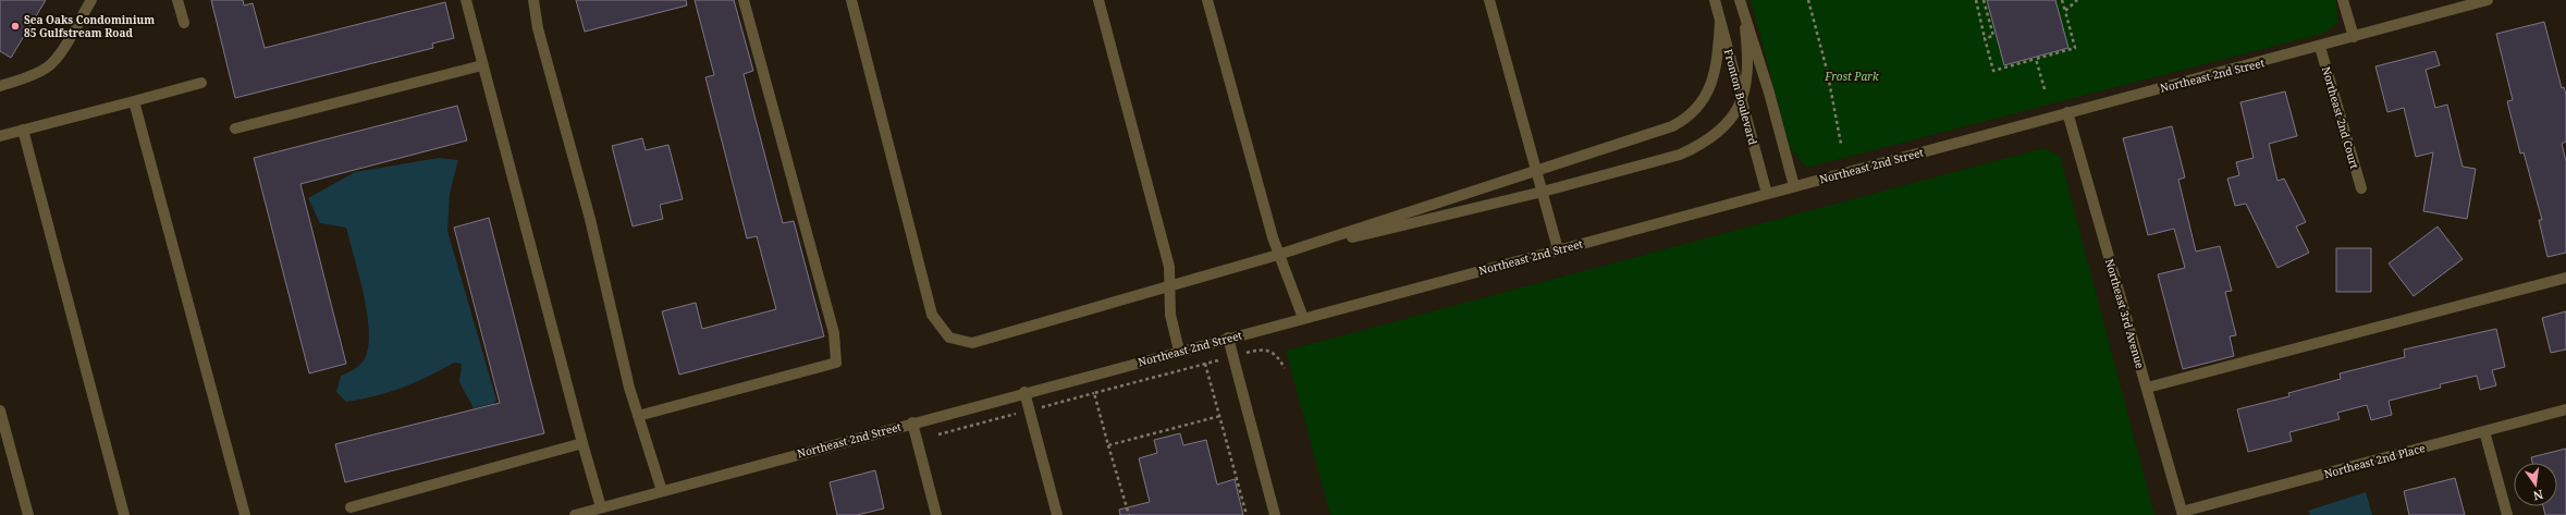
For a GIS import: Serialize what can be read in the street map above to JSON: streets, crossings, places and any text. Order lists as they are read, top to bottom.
{
  "streets": {
    "street": [
      "Northeast 2nd Street",
      "Fronton Boulevard",
      "Northeast 2nd Court",
      "Northeast 3rd Avenue",
      "Northeast 2nd Place"
    ]
  },
  "crossings": [
    ["Northeast 2nd Street", "Fronton Boulevard"],
    ["Northeast 2nd Street", "Northeast 2nd Court"],
    ["Northeast 2nd Street", "Northeast 3rd Avenue"],
    ["Northeast 3rd Avenue", "Northeast 2nd Place"]
  ],
  "parks": ["Frost Park"],
  "places": ["Sea Oaks Condominium 85 Gulfstream Road"],
  "north": "bottom"
}
